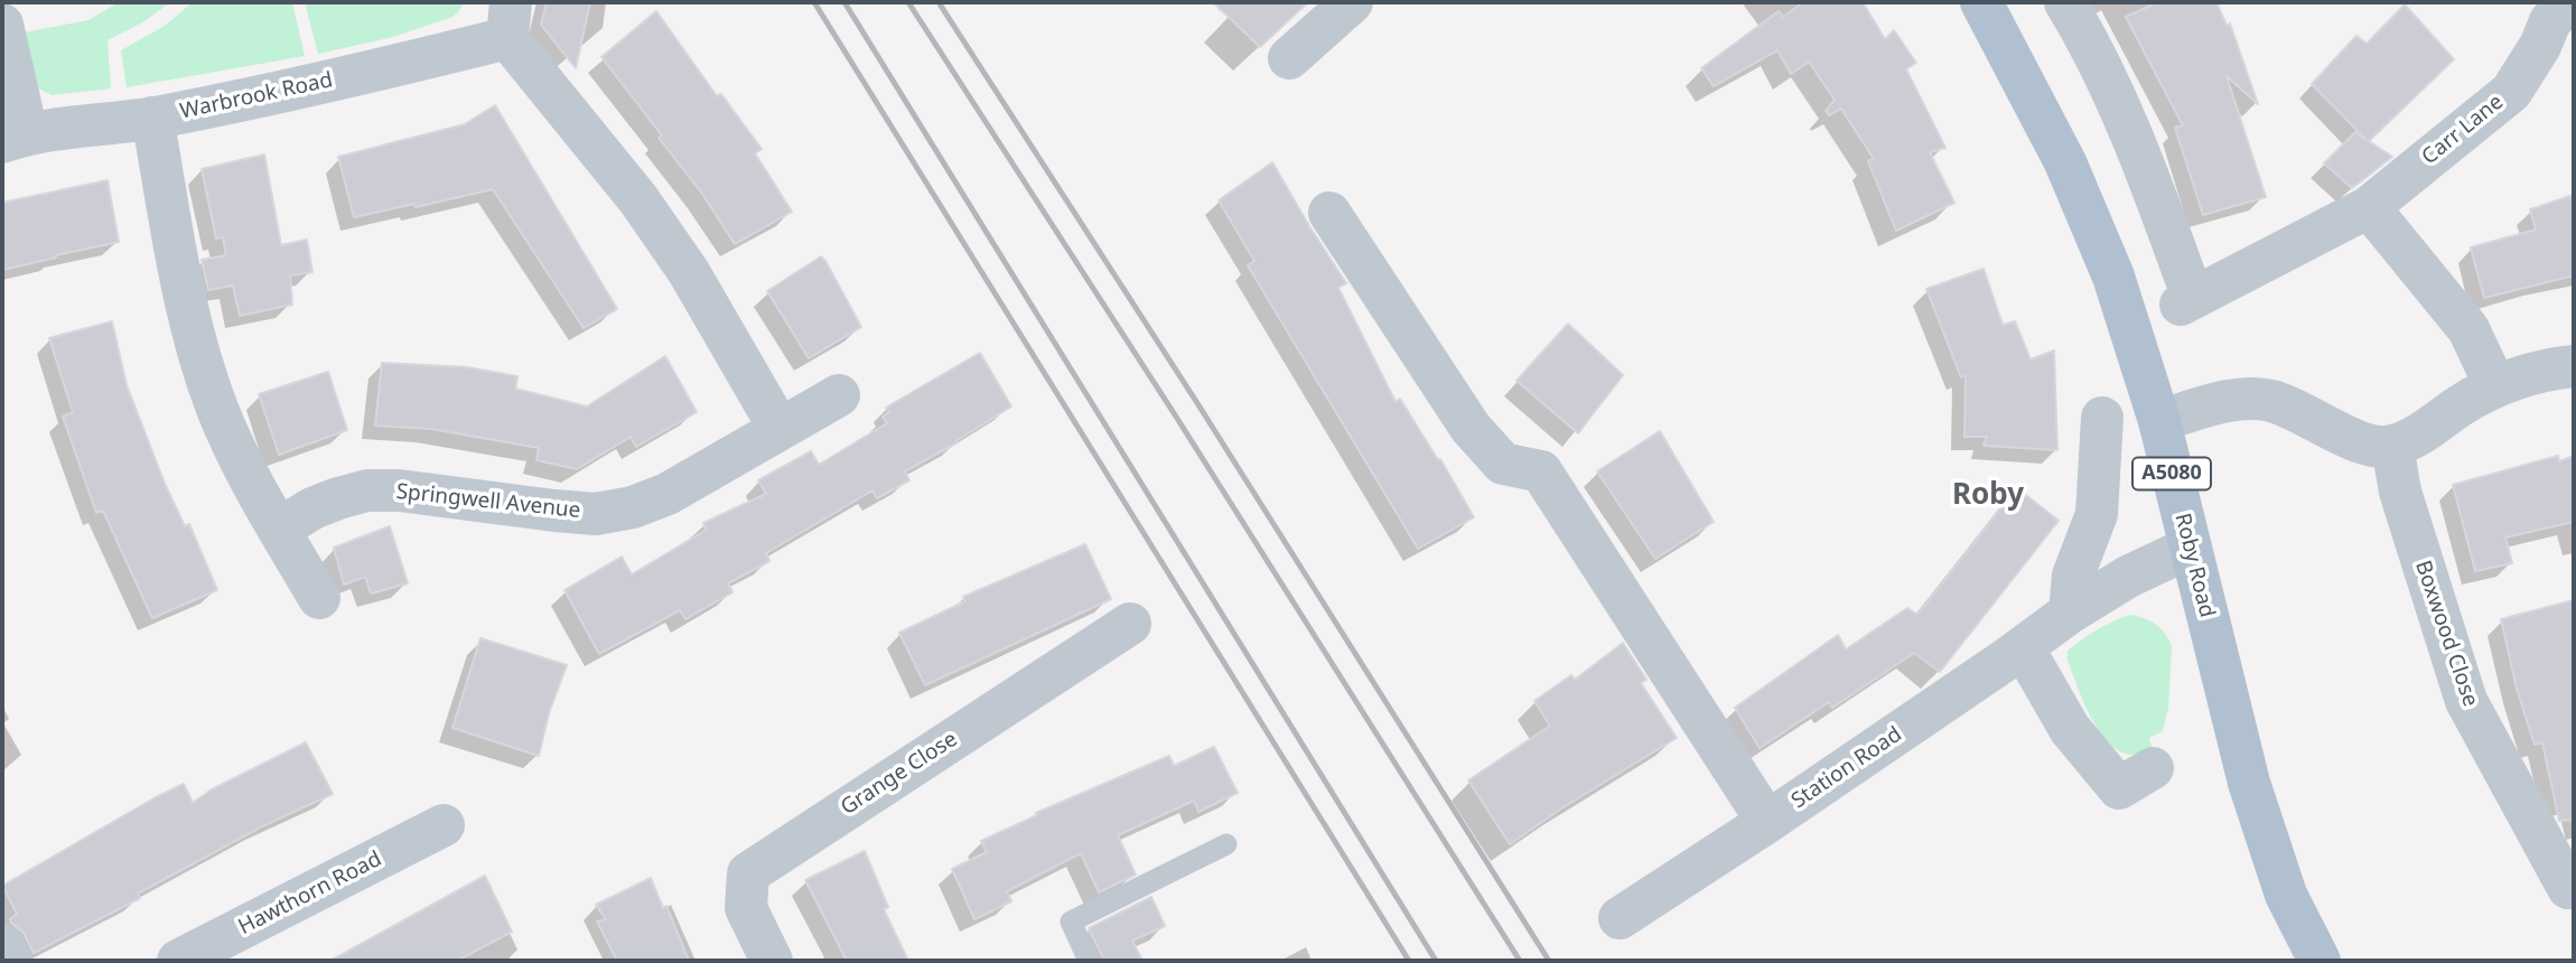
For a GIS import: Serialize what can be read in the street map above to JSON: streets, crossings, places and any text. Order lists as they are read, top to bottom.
{
  "streets": {
    "main road": ["A5080", "Roby Road"],
    "street": [
      "Warbrook Road",
      "Carr Lane",
      "Springwell Avenue",
      "Boxwood Close",
      "Station Road",
      "Grange Close",
      "Hawthorn Road"
    ]
  },
  "crossings": [
    ["Roby Road", "Station Road"]
  ],
  "districts": ["Roby"]
}
